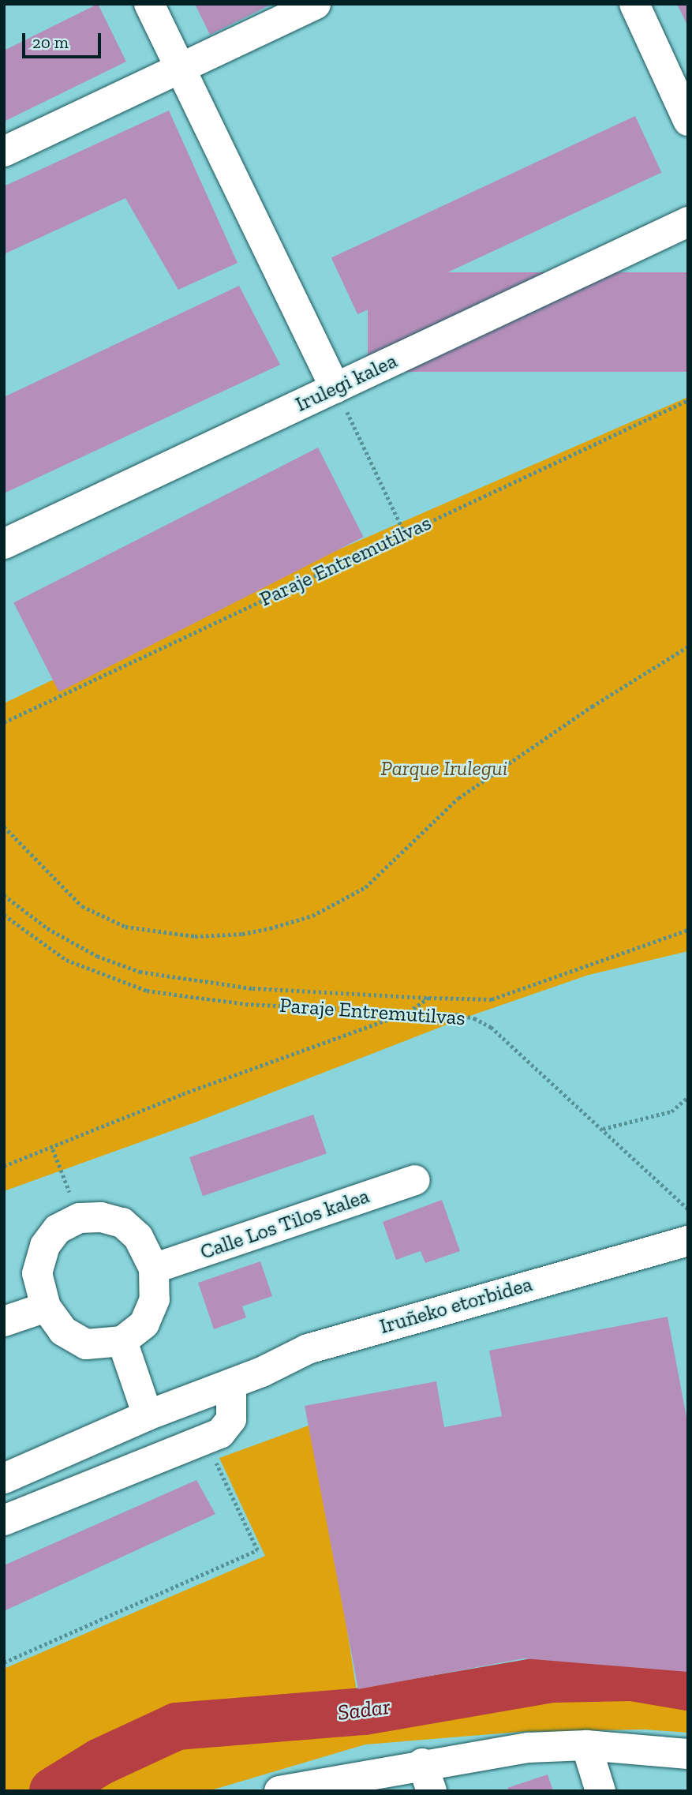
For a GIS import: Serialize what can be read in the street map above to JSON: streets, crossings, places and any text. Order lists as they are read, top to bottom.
{
  "streets": {
    "street": ["Irulegi kalea", "Calle Los Tilos kalea", "Iruñeko etorbidea"],
    "path": ["Paraje Entremutilvas"]
  },
  "water": ["Sadar"],
  "parks": ["Parque Irulegui"],
  "scale_bar": "20 m"
}
